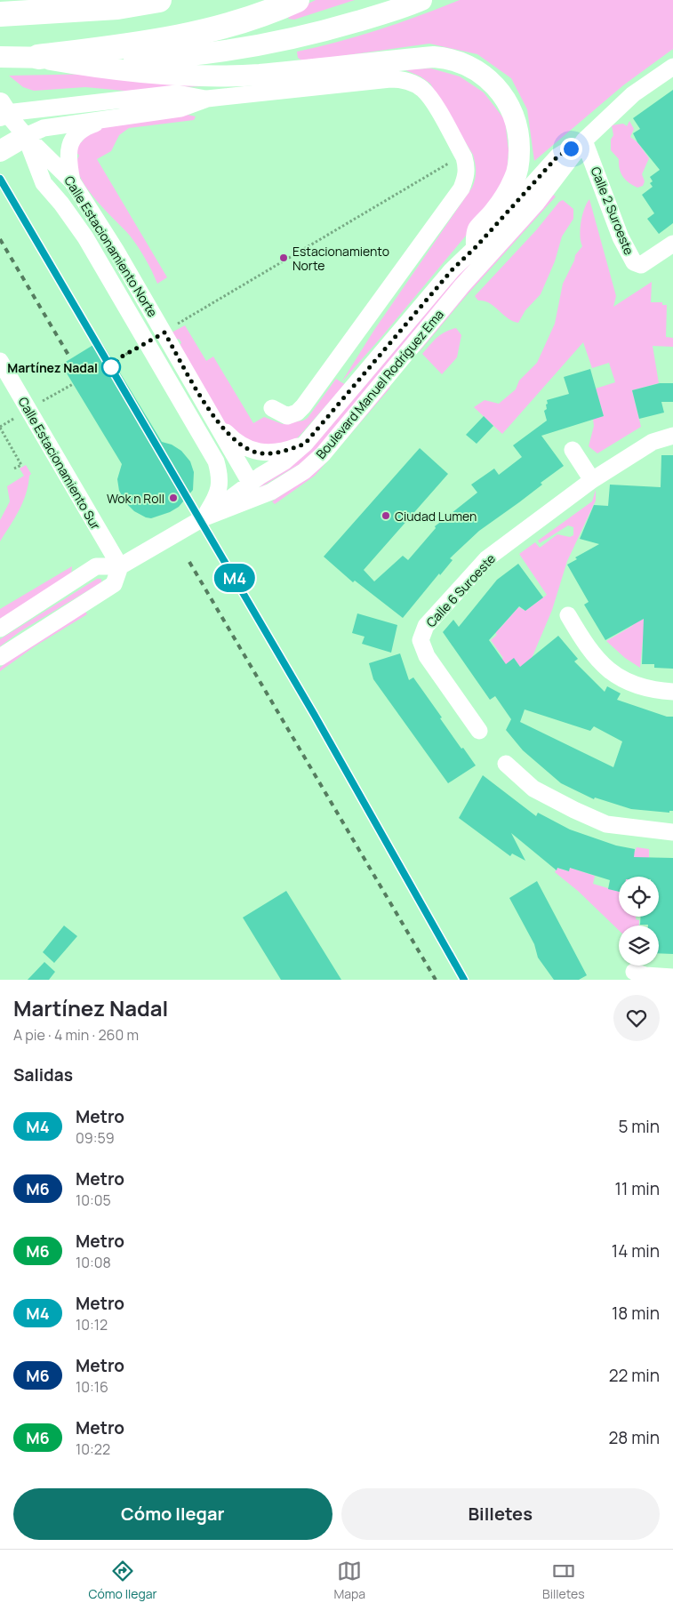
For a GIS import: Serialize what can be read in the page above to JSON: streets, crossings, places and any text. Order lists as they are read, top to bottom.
{
  "streets": {
    "street": [
      "Calle 2 Suroeste",
      "Calle Estacionamiento Norte",
      "Boulevard Manuel Rodríguez Ema",
      "Calle Estacionamiento Sur",
      "Calle 6 Suroeste"
    ]
  },
  "crossings": [
    ["Calle 2 Suroeste", "Boulevard Manuel Rodríguez Ema"],
    ["Calle Estacionamiento Norte", "Boulevard Manuel Rodríguez Ema"],
    ["Boulevard Manuel Rodríguez Ema", "Calle Estacionamiento Sur"]
  ],
  "places": [
    "Estacionamiento Norte",
    "Martínez Nadal",
    "Wok n Roll",
    "Ciudad Lumen"
  ],
  "lines": ["metro line M4"],
  "page": {
    "on_map": "M4",
    "heading": [
      ["Martínez Nadal", "A pie · 4 min · 260 m"],
      "Salidas"
    ],
    "list": [
      {
        "mark": "M4",
        "name": "Metro",
        "note": "09:59",
        "value": "5 min"
      },
      {
        "mark": "M6",
        "name": "Metro",
        "note": "10:05",
        "value": "11 min"
      },
      {
        "mark": "M6",
        "name": "Metro",
        "note": "10:08",
        "value": "14 min"
      },
      {
        "mark": "M4",
        "name": "Metro",
        "note": "10:12",
        "value": "18 min"
      },
      {
        "mark": "M6",
        "name": "Metro",
        "note": "10:16",
        "value": "22 min"
      },
      {
        "mark": "M6",
        "name": "Metro",
        "note": "10:22",
        "value": "28 min"
      }
    ],
    "buttons": ["Cómo llegar", "Billetes"],
    "tabs": ["Cómo llegar", "Mapa", "Billetes"]
  }
}
